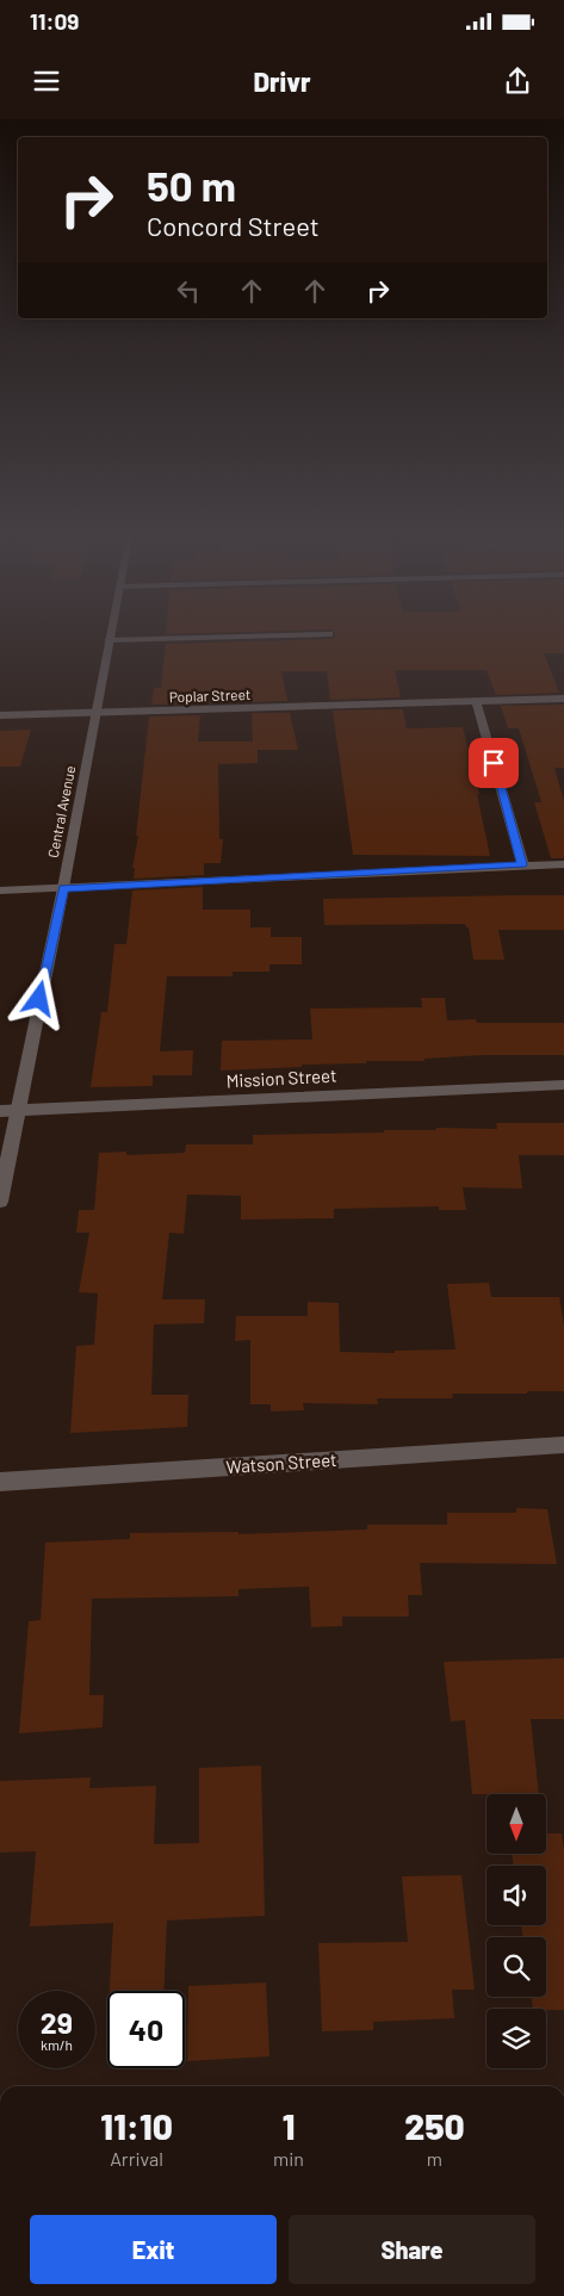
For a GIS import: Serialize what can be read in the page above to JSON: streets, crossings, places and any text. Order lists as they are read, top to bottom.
{
  "streets": {
    "street": [
      "Poplar Street",
      "Central Avenue",
      "Mission Street",
      "Watson Street"
    ]
  },
  "crossings": [
    ["Poplar Street", "Central Avenue"],
    ["Central Avenue", "Mission Street"]
  ],
  "north": "bottom",
  "page": {
    "status": "11:09",
    "header": "Drivr",
    "turn": ["50 m", "Concord Street"],
    "speed": "29 km/h",
    "limit": "40",
    "eta": [
      "11:10",
      "Arrival",
      "1",
      "min",
      "250",
      "m"
    ],
    "buttons": ["Exit", "Share"]
  }
}
